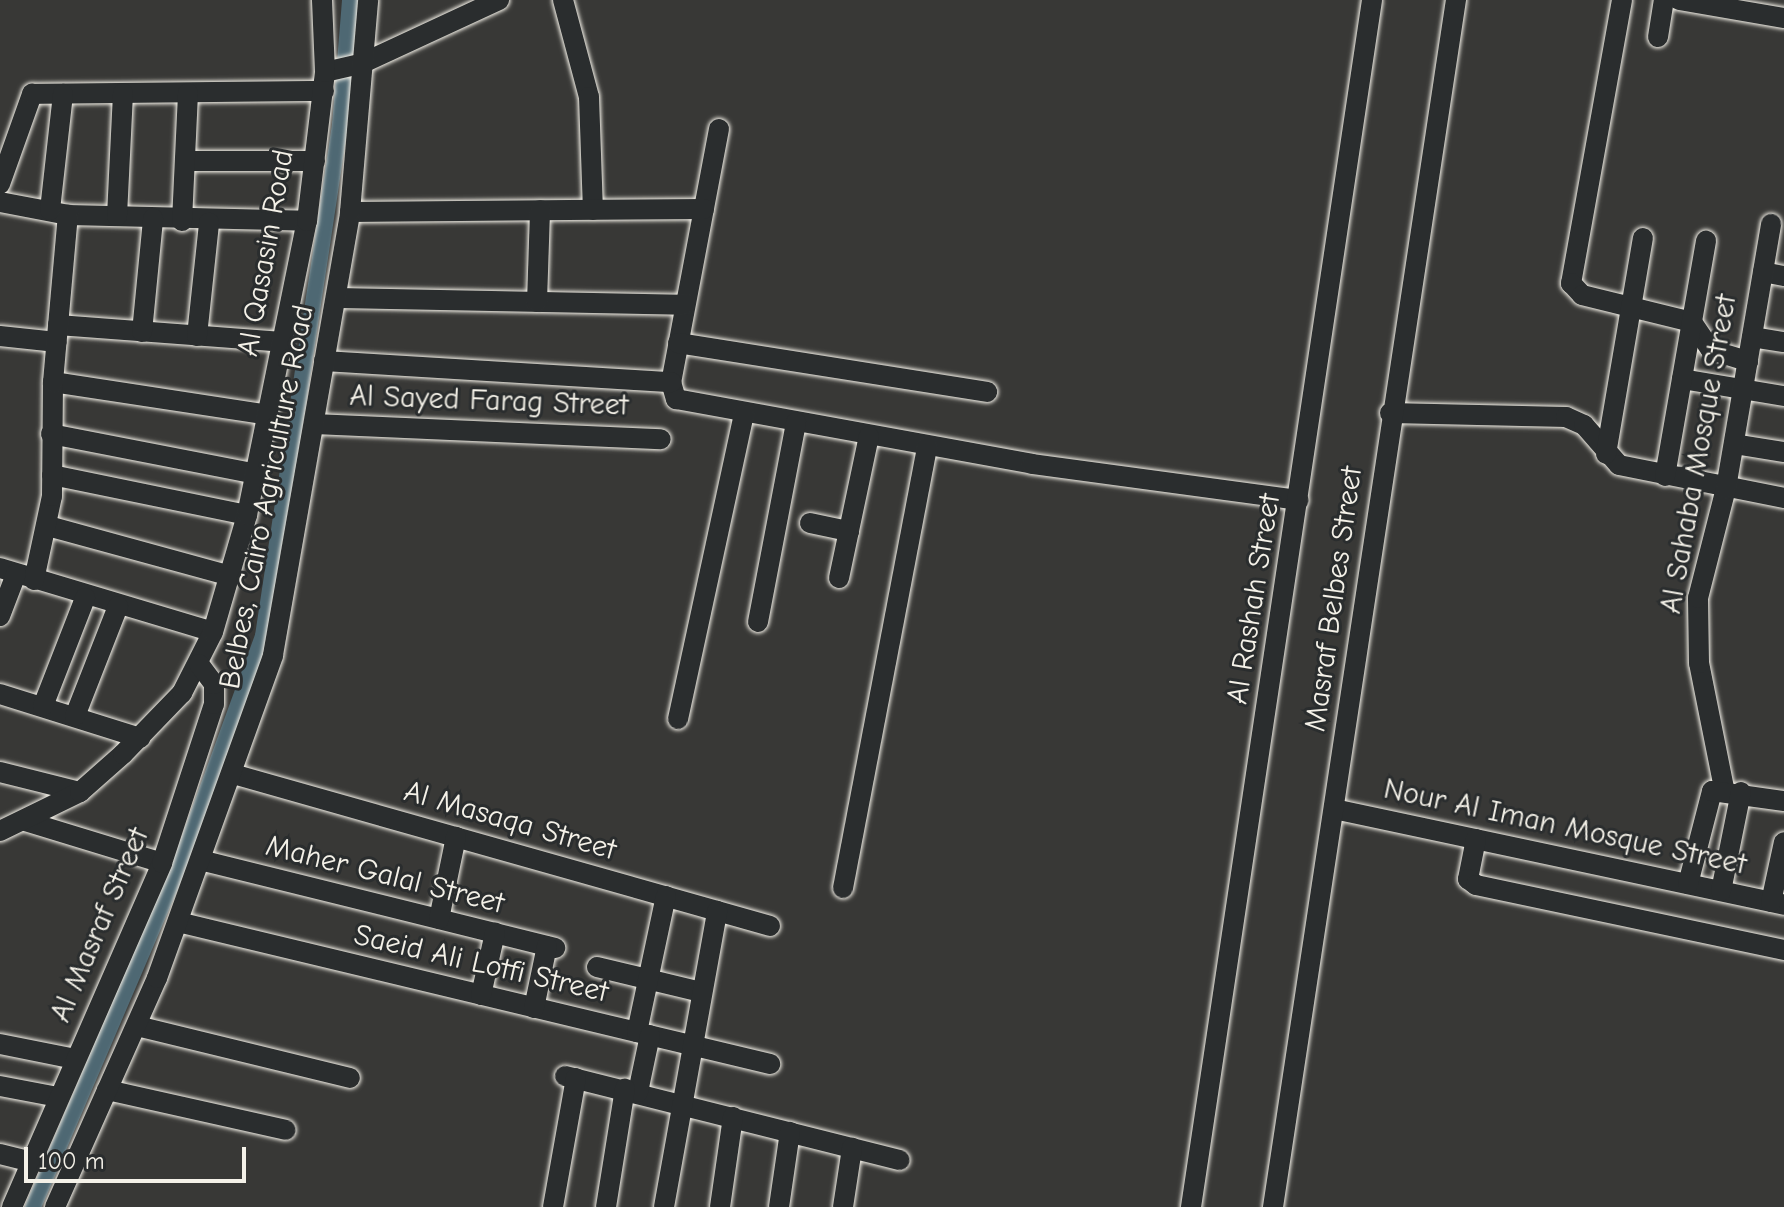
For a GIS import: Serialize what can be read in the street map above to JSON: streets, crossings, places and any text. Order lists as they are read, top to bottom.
{
  "streets": {
    "street": [
      "Al Qasasin Road",
      "Al Sayed Farag Street",
      "Al Sahaba Mosque Street",
      "Belbes, Cairo Agriculture Road",
      "Al Rashah Street",
      "Masraf Belbes Street",
      "Al Masaqa Street",
      "Nour Al Iman Mosque Street",
      "Maher Galal Street",
      "Al Masraf Street",
      "Saeid Ali Lotfi Street"
    ]
  },
  "crossings": [
    ["Al Qasasin Road", "Al Masraf Street"],
    ["Al Sayed Farag Street", "Belbes, Cairo Agriculture Road"],
    ["Belbes, Cairo Agriculture Road", "Al Masaqa Street"],
    ["Belbes, Cairo Agriculture Road", "Maher Galal Street"],
    ["Belbes, Cairo Agriculture Road", "Saeid Ali Lotfi Street"],
    ["Masraf Belbes Street", "Nour Al Iman Mosque Street"],
    ["Maher Galal Street", "Saeid Ali Lotfi Street"]
  ],
  "scale_bar": "100 m"
}
